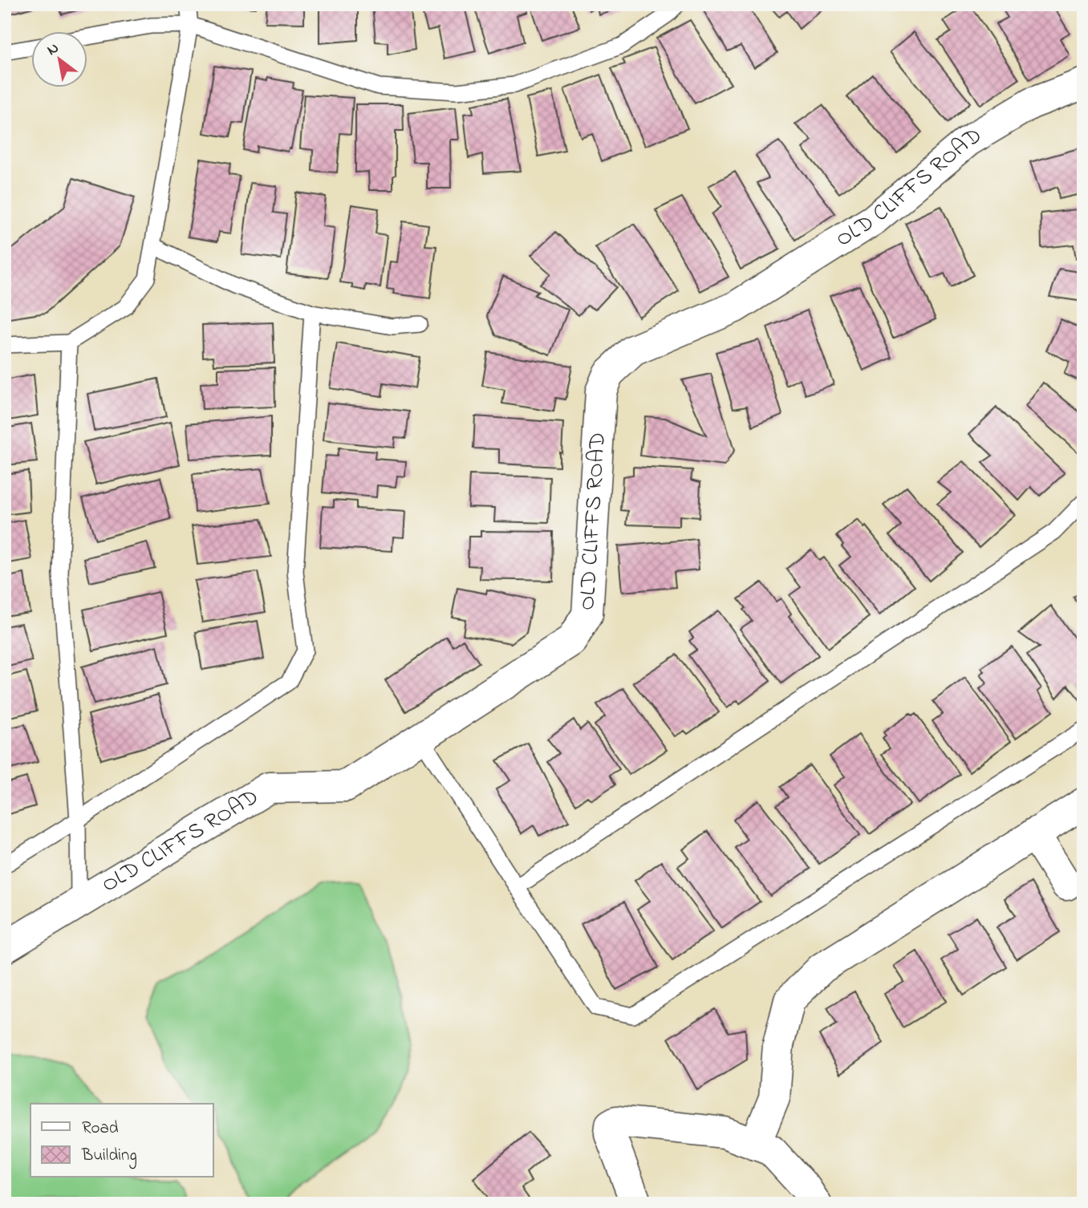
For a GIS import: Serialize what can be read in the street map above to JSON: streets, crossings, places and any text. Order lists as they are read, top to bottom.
{
  "streets": {
    "street": ["OLD CLIFFS ROAD"]
  },
  "legend": ["Road", "Building"],
  "north": "top left"
}
